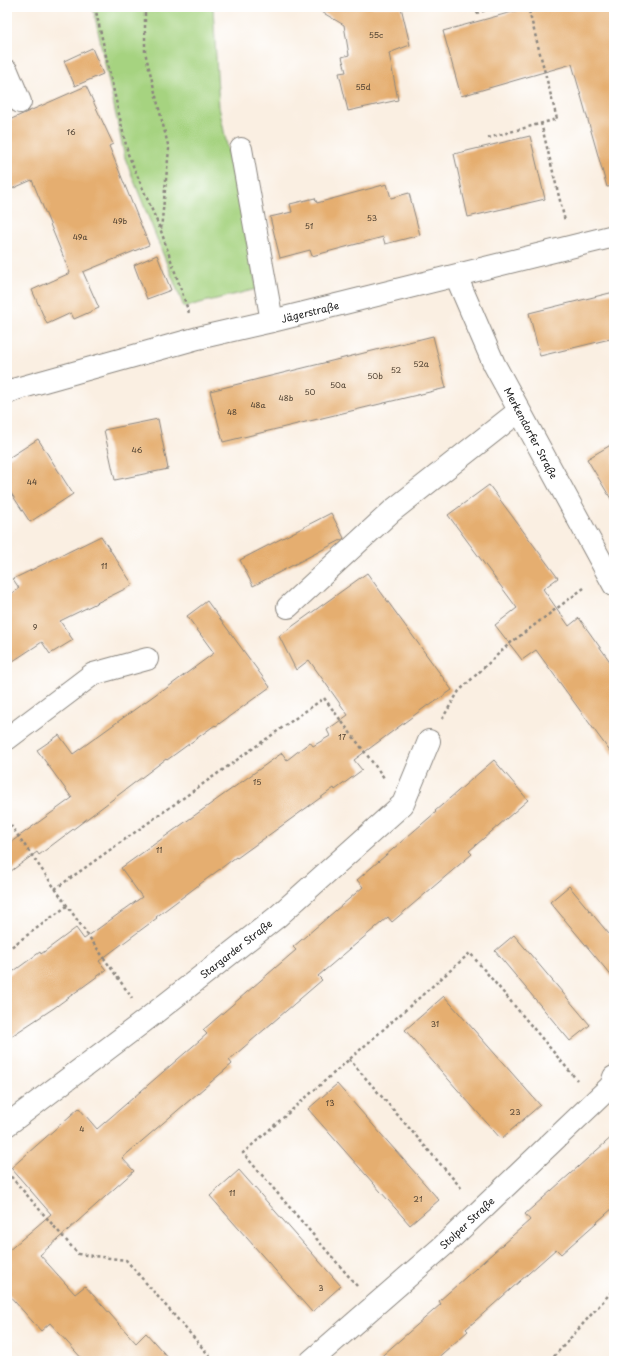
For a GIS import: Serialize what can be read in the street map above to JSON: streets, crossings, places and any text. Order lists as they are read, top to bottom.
{
  "streets": {
    "street": [
      "Jägerstraße",
      "Merkendorfer Straße",
      "Stargarder Straße",
      "Stolper Straße"
    ]
  },
  "crossings": [
    ["Jägerstraße", "Merkendorfer Straße"]
  ],
  "house_numbers": [
    "55c",
    "55d",
    "16",
    "53",
    "49b",
    "51",
    "49a",
    "52a",
    "52",
    "50b",
    "50a",
    "50",
    "48b",
    "48a",
    "48",
    "46",
    "44",
    "11",
    "9",
    "17",
    "15",
    "11",
    "31",
    "13",
    "23",
    "4",
    "11",
    "21",
    "3"
  ]
}
